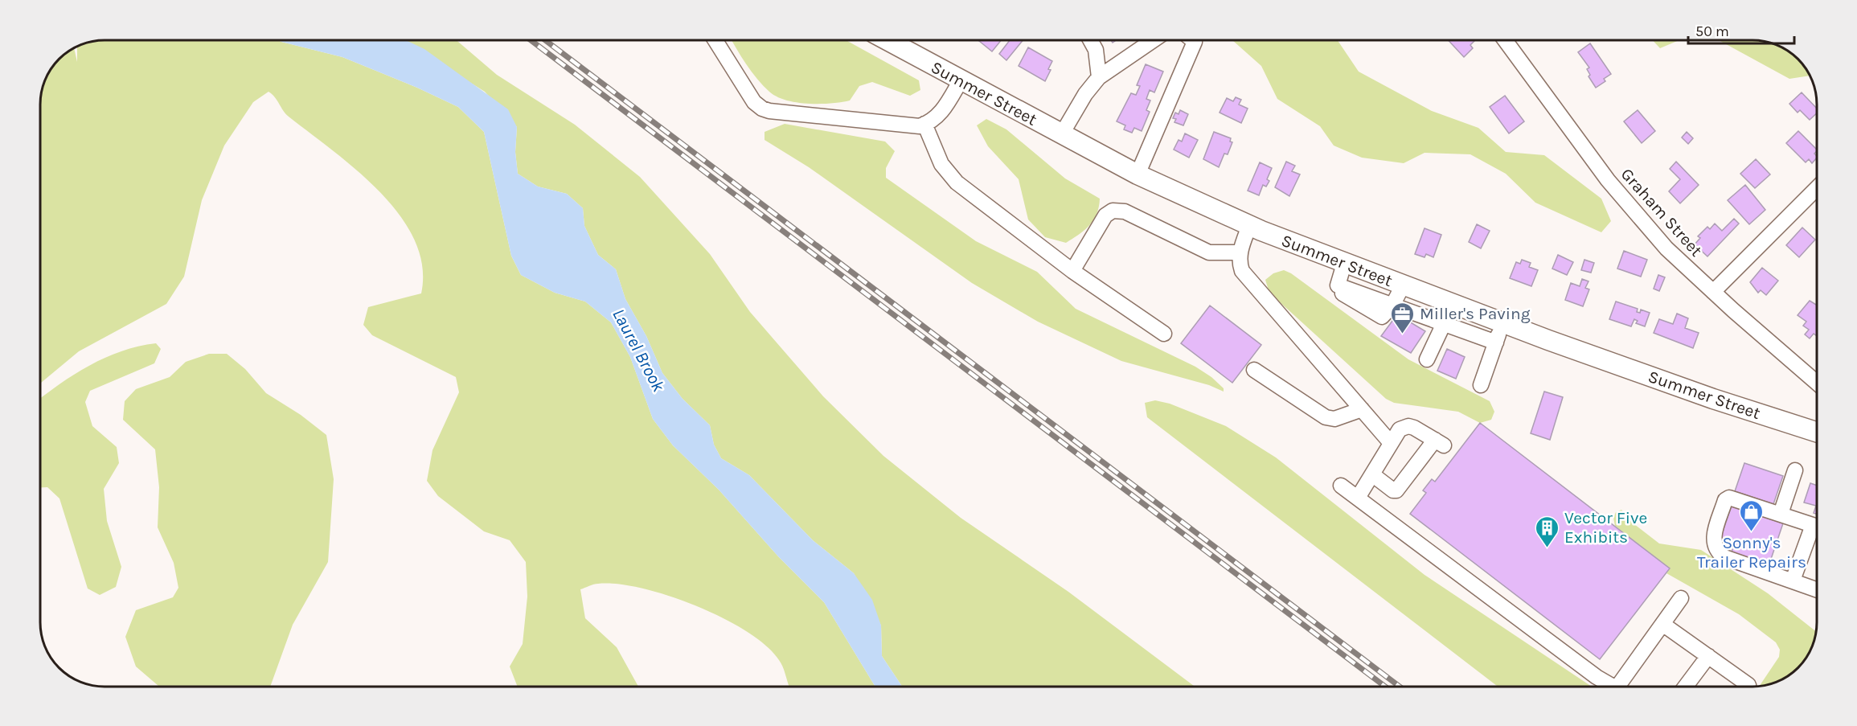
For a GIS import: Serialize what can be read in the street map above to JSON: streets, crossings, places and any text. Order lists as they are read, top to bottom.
{
  "streets": {
    "main road": ["Summer Street"],
    "street": ["Graham Street"]
  },
  "water": ["Laurel Brook"],
  "places": {
    "office": ["Miller's Paving"],
    "shop": ["Sonny's Trailer Repairs"],
    "building": ["Vector Five Exhibits"]
  },
  "scale_bar": "50 m"
}
